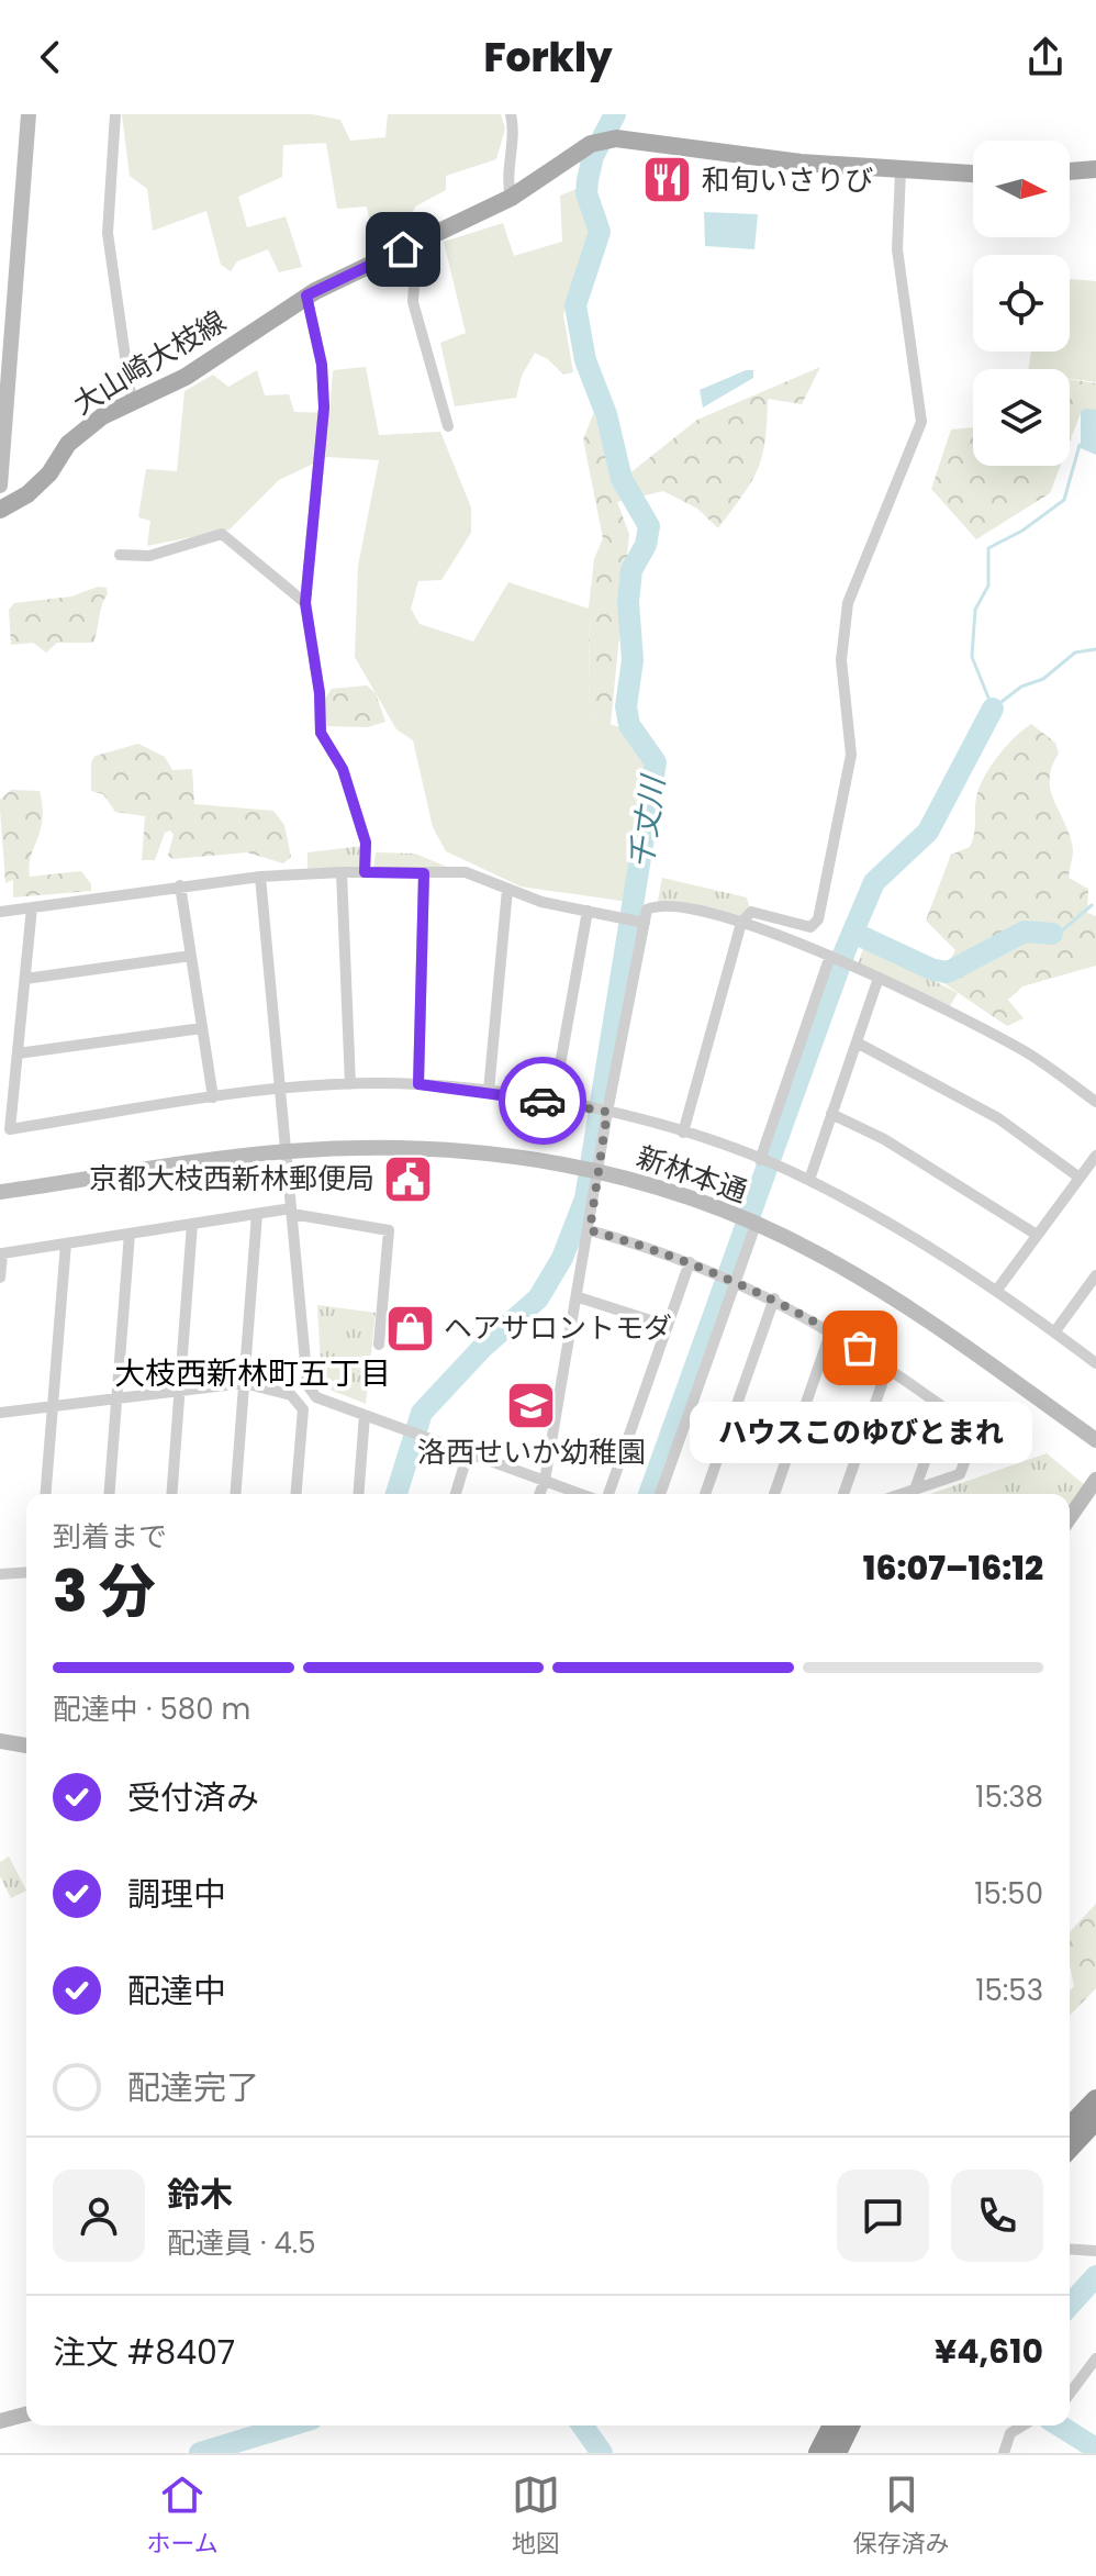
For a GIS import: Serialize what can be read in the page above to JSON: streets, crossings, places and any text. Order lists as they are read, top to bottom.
{
  "streets": {
    "main road": ["大山崎大枝線"],
    "street": ["新林本通"]
  },
  "districts": ["大枝西新林町五丁目"],
  "water": ["千丈川"],
  "places": {
    "restaurant": ["和旬いさりび"],
    "public building": ["京都大枝西新林郵便局"],
    "shop": ["ヘアサロントモダ"],
    "other": ["ハウスこのゆびとまれ"],
    "school or university": ["洛西せいか幼稚園"]
  },
  "north": "right",
  "page": {
    "header": "Forkly",
    "bubble": "ハウスこのゆびとまれ",
    "heading": ["3 分", "到着まで", "16:07–16:12"],
    "panel": [
      "鈴木",
      "配達員 · 4.5",
      "注文 #8407",
      "¥4,610"
    ],
    "bar": "配達中 · 580 m",
    "list": [
      ["受付済み", "15:38"],
      ["調理中", "15:50"],
      ["配達中", "15:53"],
      "配達完了"
    ],
    "tabs": ["ホーム", "地図", "保存済み"]
  }
}
